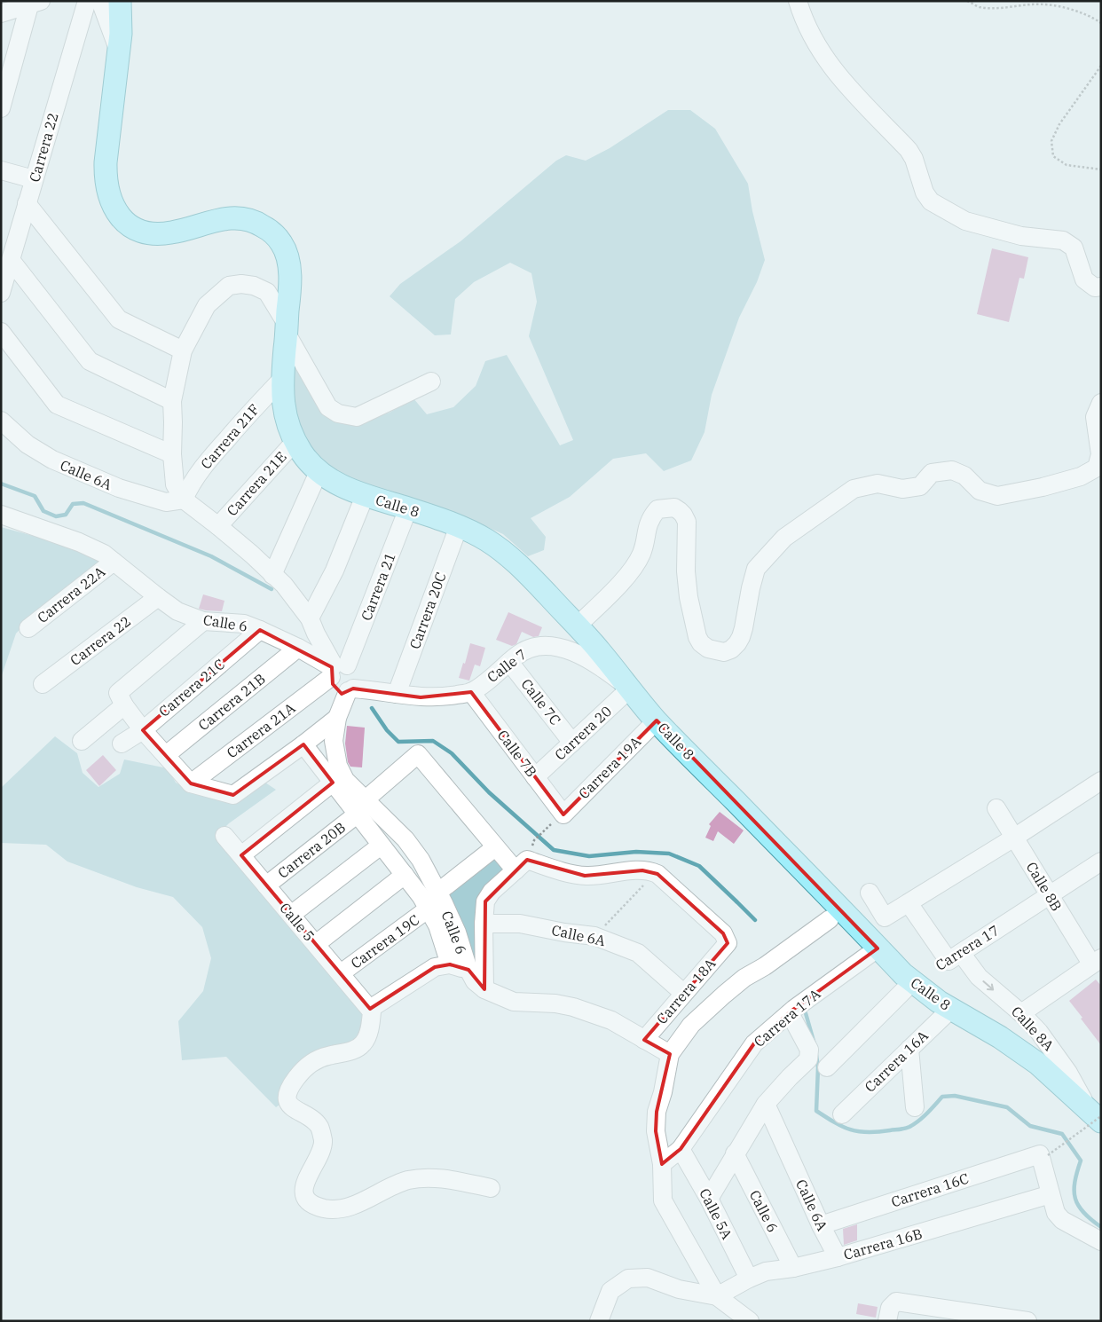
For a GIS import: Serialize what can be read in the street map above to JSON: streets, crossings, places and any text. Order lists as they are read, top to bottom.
{
  "streets": {
    "main road": ["Calle 8"],
    "street": [
      "Carrera 22",
      "Carrera 21F",
      "Calle 6A",
      "Carrera 21E",
      "Carrera 21",
      "Carrera 22A",
      "Carrera 20C",
      "Calle 6",
      "Calle 7",
      "Carrera 21C",
      "Carrera 21B",
      "Calle 7C",
      "Carrera 21A",
      "Carrera 20",
      "Calle 7B",
      "Carrera 19A",
      "Carrera 20B",
      "Calle 8B",
      "Calle 5",
      "Carrera 19C",
      "Carrera 17",
      "Carrera 18A",
      "Carrera 17A",
      "Calle 8A",
      "Carrera 16A",
      "Carrera 16C",
      "Calle 5A",
      "Carrera 16B"
    ]
  },
  "crossings": [
    ["Carrera 22", "Calle 6"],
    ["Carrera 21F", "Calle 6A"],
    ["Carrera 21F", "Calle 8"],
    ["Carrera 21F", "Calle 7"],
    ["Calle 6A", "Calle 7"],
    ["Calle 6A", "Carrera 18A"],
    ["Calle 6A", "Carrera 16C"],
    ["Calle 6A", "Carrera 16B"],
    ["Carrera 21E", "Calle 8"],
    ["Carrera 21E", "Calle 7"],
    ["Calle 8", "Carrera 21"],
    ["Calle 8", "Carrera 20C"],
    ["Calle 8", "Calle 7"],
    ["Calle 8", "Carrera 20"],
    ["Calle 8", "Carrera 19A"],
    ["Calle 8", "Carrera 17A"],
    ["Calle 8", "Calle 8A"],
    ["Calle 8", "Carrera 16A"],
    ["Carrera 21", "Calle 6"],
    ["Carrera 21", "Calle 7"],
    ["Carrera 21", "Carrera 21A"],
    ["Carrera 22A", "Calle 6"],
    ["Carrera 20C", "Calle 7"],
    ["Calle 6", "Calle 7"],
    ["Calle 6", "Carrera 21C"],
    ["Calle 6", "Carrera 21B"],
    ["Calle 6", "Carrera 21A"],
    ["Calle 6", "Carrera 18A"],
    ["Calle 6", "Carrera 16B"],
    ["Calle 7", "Calle 7C"],
    ["Calle 7", "Carrera 21A"],
    ["Calle 7", "Carrera 20"],
    ["Calle 7", "Calle 7B"],
    ["Calle 7C", "Carrera 20"],
    ["Carrera 20", "Calle 7B"],
    ["Calle 7B", "Carrera 19A"],
    ["Carrera 20B", "Calle 5"],
    ["Calle 8B", "Carrera 17"],
    ["Calle 5", "Carrera 19C"],
    ["Carrera 17", "Calle 8A"],
    ["Carrera 17A", "Calle 5A"],
    ["Calle 5A", "Carrera 16B"]
  ]
}
